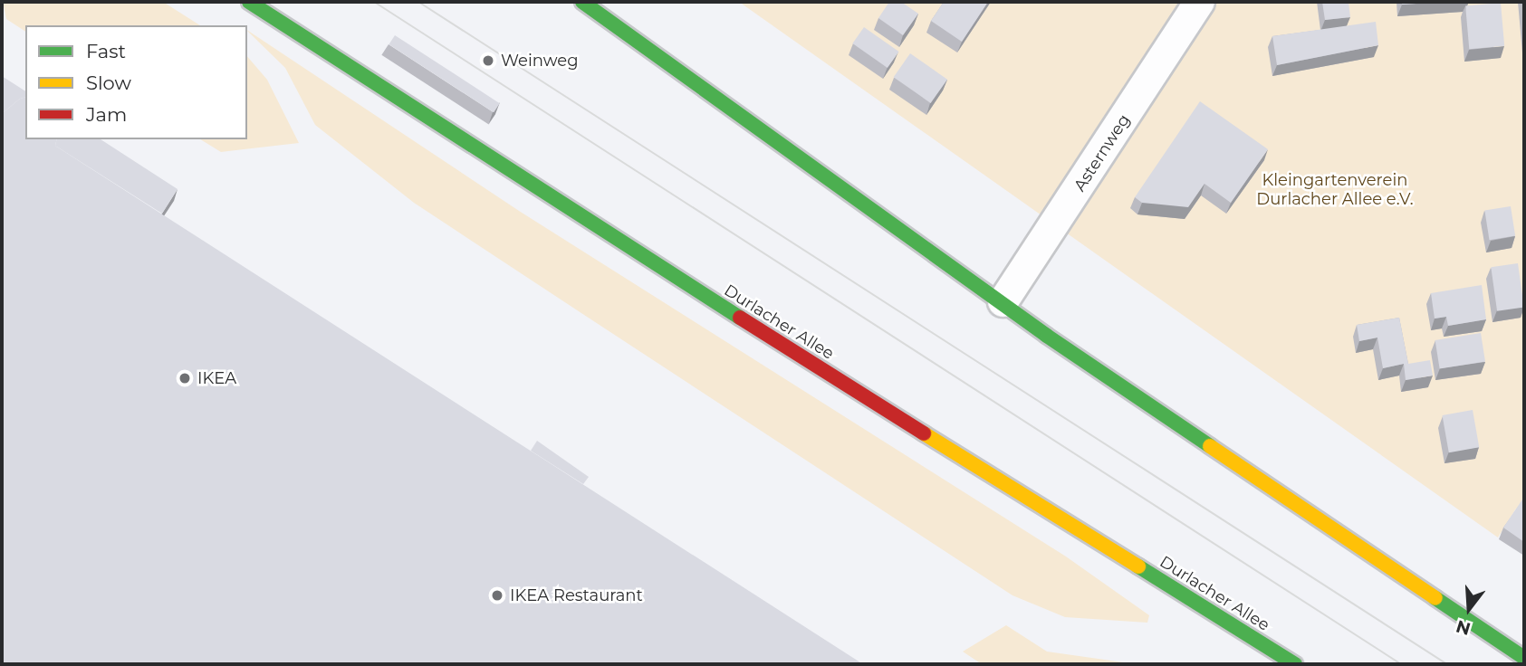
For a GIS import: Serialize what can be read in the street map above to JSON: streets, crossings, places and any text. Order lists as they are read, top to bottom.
{
  "streets": {
    "main road": ["Durlacher Allee"],
    "lane": ["Asternweg"]
  },
  "parks": ["Kleingartenverein Durlacher Allee e.V."],
  "places": ["Weinweg", "IKEA", "IKEA Restaurant"],
  "legend": ["Fast", "Slow", "Jam"],
  "north": "bottom"
}
